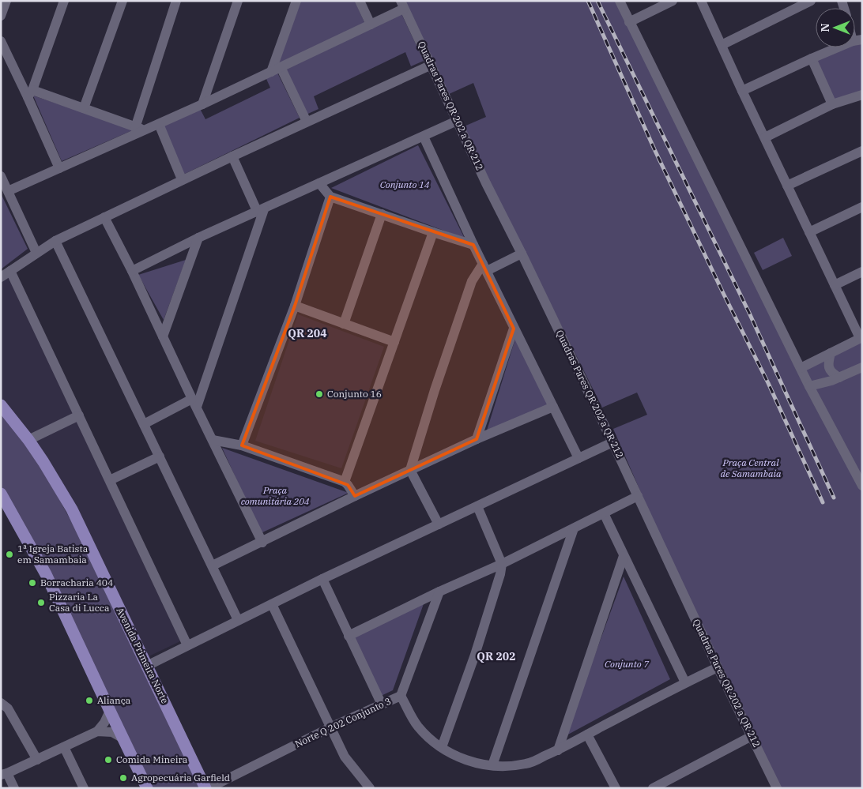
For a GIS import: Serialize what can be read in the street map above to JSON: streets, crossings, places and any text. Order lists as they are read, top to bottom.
{
  "streets": {
    "main road": ["Avenida Primeira Norte"],
    "street": ["Quadras Pares QR 202 a QR 212", "Norte Q 202 Conjunto 3"]
  },
  "crossings": [
    ["Quadras Pares QR 202 a QR 212", "Norte Q 202 Conjunto 3"]
  ],
  "districts": ["QR 204", "QR 202"],
  "parks": [
    "Conjunto 14",
    "Praça Central de Samambaia",
    "Praça comunitária 204",
    "Conjunto 7"
  ],
  "places": [
    "Conjunto 16",
    "1ª Igreja Batista em Samambaia",
    "Borracharia 404",
    "Pizzaria La Casa di Lucca",
    "Aliança",
    "Comida Mineira",
    "Agropecuária Garfield"
  ],
  "north": "left"
}
